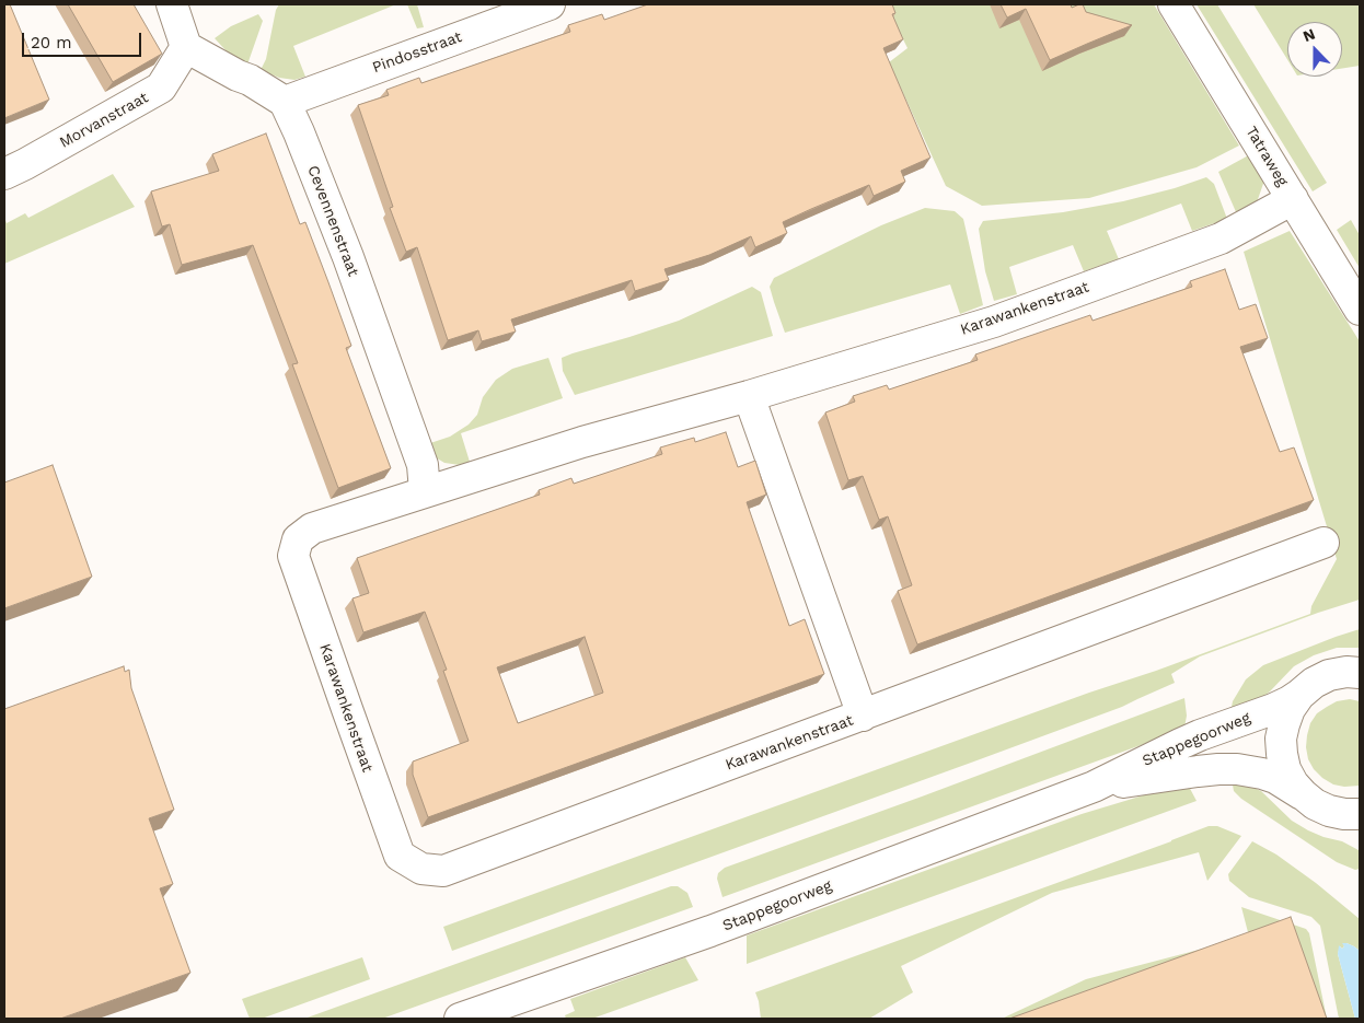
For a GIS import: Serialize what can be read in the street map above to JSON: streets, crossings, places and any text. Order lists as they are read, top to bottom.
{
  "streets": {
    "street": [
      "Pindosstraat",
      "Morvanstraat",
      "Tatraweg",
      "Cevennenstraat",
      "Karawankenstraat",
      "Stappegoorweg"
    ]
  },
  "crossings": [
    ["Pindosstraat", "Cevennenstraat"],
    ["Tatraweg", "Karawankenstraat"],
    ["Cevennenstraat", "Karawankenstraat"]
  ],
  "scale_bar": "20 m",
  "north": "top"
}
